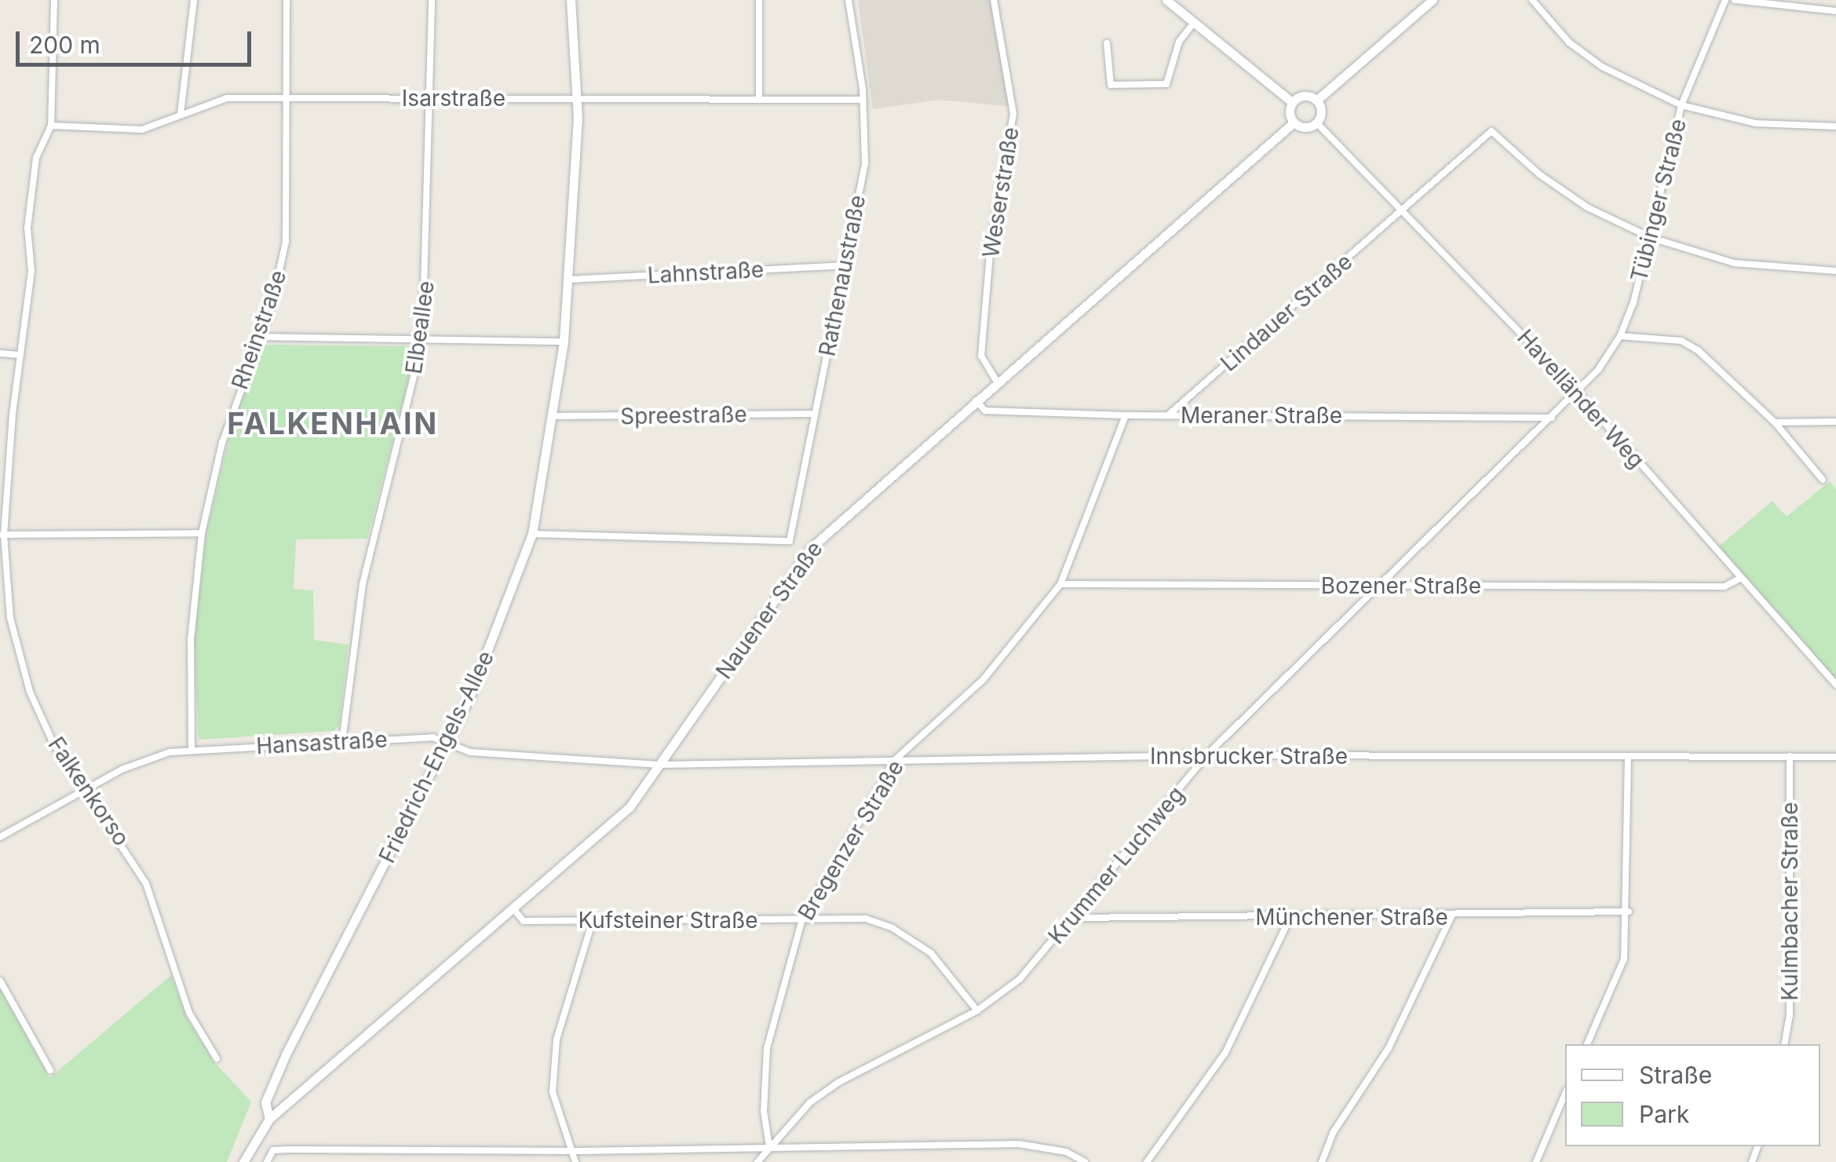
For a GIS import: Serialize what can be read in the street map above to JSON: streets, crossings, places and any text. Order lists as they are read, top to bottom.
{
  "streets": {
    "main road": ["Nauener Straße", "Friedrich-Engels-Allee"],
    "street": [
      "Isarstraße",
      "Weserstraße",
      "Tübinger Straße",
      "Lahnstraße",
      "Rathenaustraße",
      "Lindauer Straße",
      "Elbeallee",
      "Rheinstraße",
      "Havelländer Weg",
      "Spreestraße",
      "Meraner Straße",
      "Bozener Straße",
      "Hansastraße",
      "Innsbrucker Straße",
      "Falkenkorso",
      "Bregenzer Straße",
      "Krummer Luchweg",
      "Kulmbacher Straße",
      "Münchener Straße",
      "Kufsteiner Straße"
    ]
  },
  "crossings": [
    ["Isarstraße", "Rathenaustraße"],
    ["Isarstraße", "Elbeallee"],
    ["Isarstraße", "Rheinstraße"],
    ["Isarstraße", "Friedrich-Engels-Allee"],
    ["Isarstraße", "Falkenkorso"],
    ["Weserstraße", "Nauener Straße"],
    ["Tübinger Straße", "Lindauer Straße"],
    ["Tübinger Straße", "Havelländer Weg"],
    ["Tübinger Straße", "Krummer Luchweg"],
    ["Lahnstraße", "Rathenaustraße"],
    ["Lahnstraße", "Friedrich-Engels-Allee"],
    ["Rathenaustraße", "Spreestraße"],
    ["Rathenaustraße", "Friedrich-Engels-Allee"],
    ["Lindauer Straße", "Havelländer Weg"],
    ["Lindauer Straße", "Meraner Straße"],
    ["Elbeallee", "Hansastraße"],
    ["Rheinstraße", "Hansastraße"],
    ["Havelländer Weg", "Bozener Straße"],
    ["Havelländer Weg", "Nauener Straße"],
    ["Havelländer Weg", "Krummer Luchweg"],
    ["Spreestraße", "Friedrich-Engels-Allee"],
    ["Meraner Straße", "Nauener Straße"],
    ["Meraner Straße", "Bregenzer Straße"],
    ["Meraner Straße", "Krummer Luchweg"],
    ["Bozener Straße", "Bregenzer Straße"],
    ["Bozener Straße", "Krummer Luchweg"],
    ["Nauener Straße", "Hansastraße"],
    ["Nauener Straße", "Innsbrucker Straße"],
    ["Nauener Straße", "Friedrich-Engels-Allee"],
    ["Nauener Straße", "Kufsteiner Straße"],
    ["Hansastraße", "Innsbrucker Straße"],
    ["Hansastraße", "Friedrich-Engels-Allee"],
    ["Hansastraße", "Falkenkorso"],
    ["Innsbrucker Straße", "Bregenzer Straße"],
    ["Innsbrucker Straße", "Krummer Luchweg"],
    ["Innsbrucker Straße", "Kulmbacher Straße"],
    ["Bregenzer Straße", "Krummer Luchweg"],
    ["Bregenzer Straße", "Kufsteiner Straße"],
    ["Krummer Luchweg", "Münchener Straße"],
    ["Krummer Luchweg", "Kufsteiner Straße"]
  ],
  "districts": ["FALKENHAIN"],
  "legend": ["Straße", "Park"],
  "scale_bar": "200 m"
}
